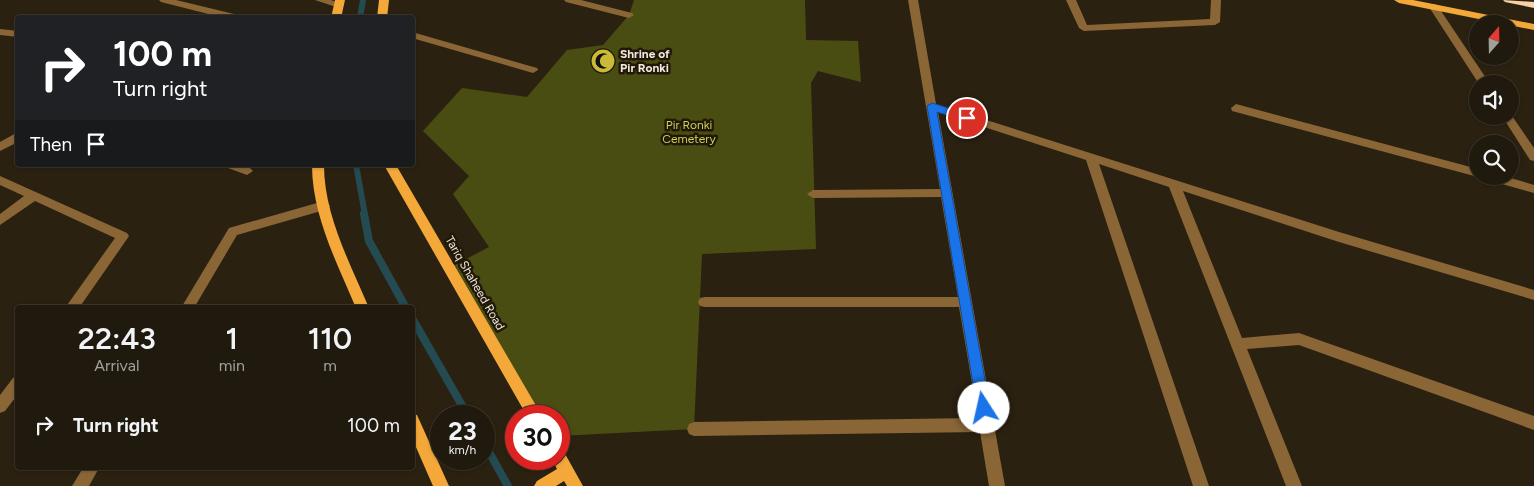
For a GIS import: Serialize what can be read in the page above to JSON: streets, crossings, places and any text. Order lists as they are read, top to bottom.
{
  "streets": {
    "main road": ["Tariq Shaheed Road"]
  },
  "parks": ["Pir Ronki Cemetery"],
  "places": {
    "mosque": ["Shrine of Pir Ronki"]
  },
  "north": "top",
  "page": {
    "turn": ["100 m", "Turn right"],
    "then": "Then",
    "eta": [
      "22:43",
      "Arrival",
      "1",
      "min",
      "110",
      "m"
    ],
    "list": [
      {
        "name": "Turn right",
        "value": "100 m"
      }
    ],
    "speed": "23 km/h",
    "limit": "30"
  }
}
